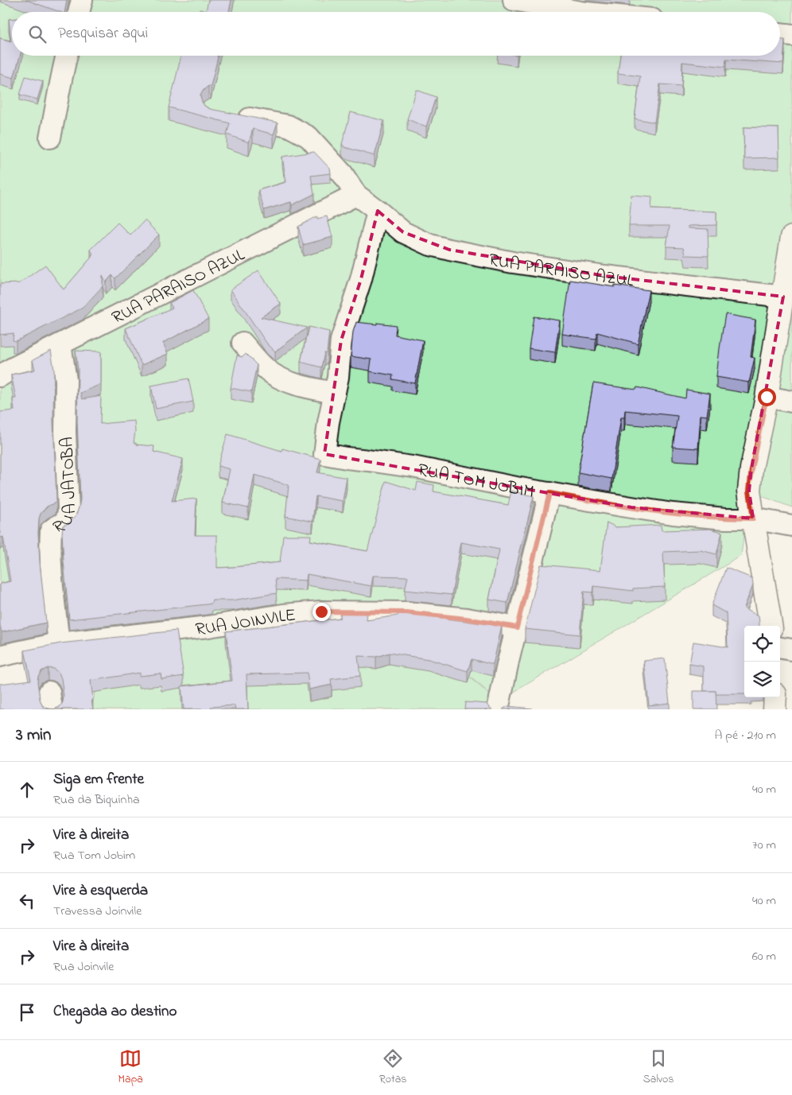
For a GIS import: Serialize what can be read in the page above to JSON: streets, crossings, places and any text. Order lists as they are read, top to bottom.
{
  "streets": {
    "street": [
      "RUA PARAISO AZUL",
      "RUA TOM JOBIM",
      "RUA JATOBA",
      "RUA JOINVILE"
    ]
  },
  "crossings": [
    ["RUA PARAISO AZUL", "RUA JATOBA"],
    ["RUA JATOBA", "RUA JOINVILE"]
  ],
  "page": {
    "search": "Pesquisar aqui",
    "heading": ["3 min", "A pé · 210 m"],
    "list": [
      ["Siga em frente", "Rua da Biquinha", "40 m"],
      ["Vire à direita", "Rua Tom Jobim", "70 m"],
      ["Vire à esquerda", "Travessa Joinvile", "40 m"],
      ["Vire à direita", "Rua Joinvile", "60 m"],
      "Chegada ao destino"
    ],
    "nav": ["Mapa", "Rotas", "Salvos"]
  }
}
